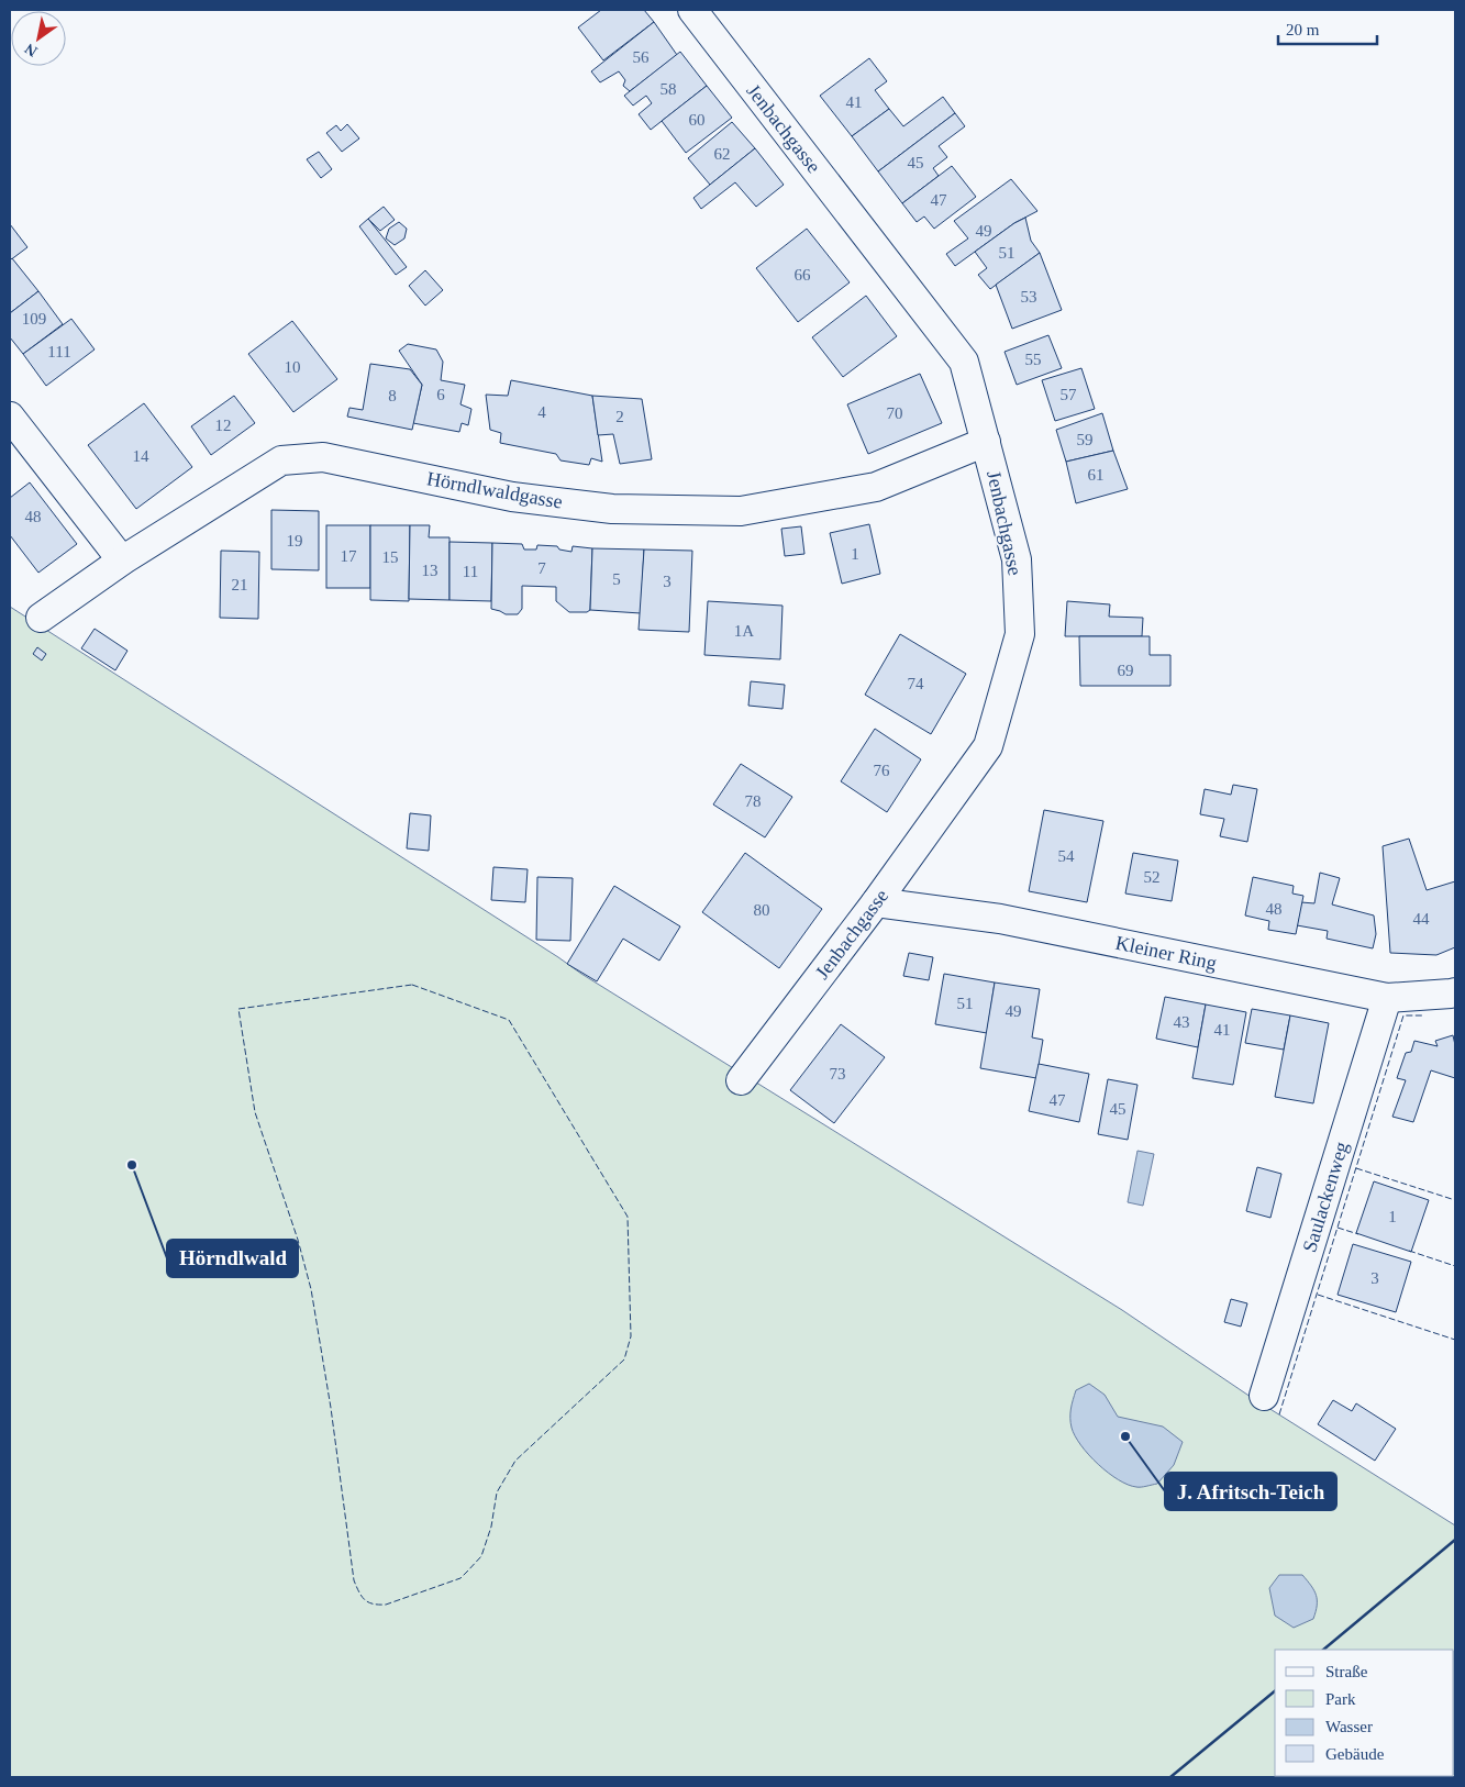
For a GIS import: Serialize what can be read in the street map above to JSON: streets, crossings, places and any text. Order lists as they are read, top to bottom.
{
  "streets": {
    "street": [
      "Jenbachgasse",
      "Hörndlwaldgasse",
      "Kleiner Ring",
      "Saulackenweg"
    ]
  },
  "crossings": [
    ["Jenbachgasse", "Hörndlwaldgasse"],
    ["Jenbachgasse", "Kleiner Ring"],
    ["Kleiner Ring", "Saulackenweg"]
  ],
  "places": ["Hörndlwald", "J. Afritsch-Teich"],
  "house_numbers": [
    "56",
    "58",
    "41",
    "60",
    "62",
    "45",
    "47",
    "49",
    "51",
    "66",
    "53",
    "109",
    "111",
    "55",
    "10",
    "6",
    "57",
    "8",
    "4",
    "70",
    "2",
    "12",
    "59",
    "14",
    "61",
    "48",
    "19",
    "1",
    "17",
    "15",
    "7",
    "13",
    "11",
    "5",
    "3",
    "21",
    "1A",
    "69",
    "74",
    "76",
    "78",
    "54",
    "52",
    "48",
    "80",
    "44",
    "51",
    "49",
    "43",
    "41",
    "73",
    "47",
    "45",
    "1",
    "3"
  ],
  "legend": [
    "Straße",
    "Park",
    "Wasser",
    "Gebäude"
  ],
  "scale_bar": "20 m",
  "north": "bottom left"
}
